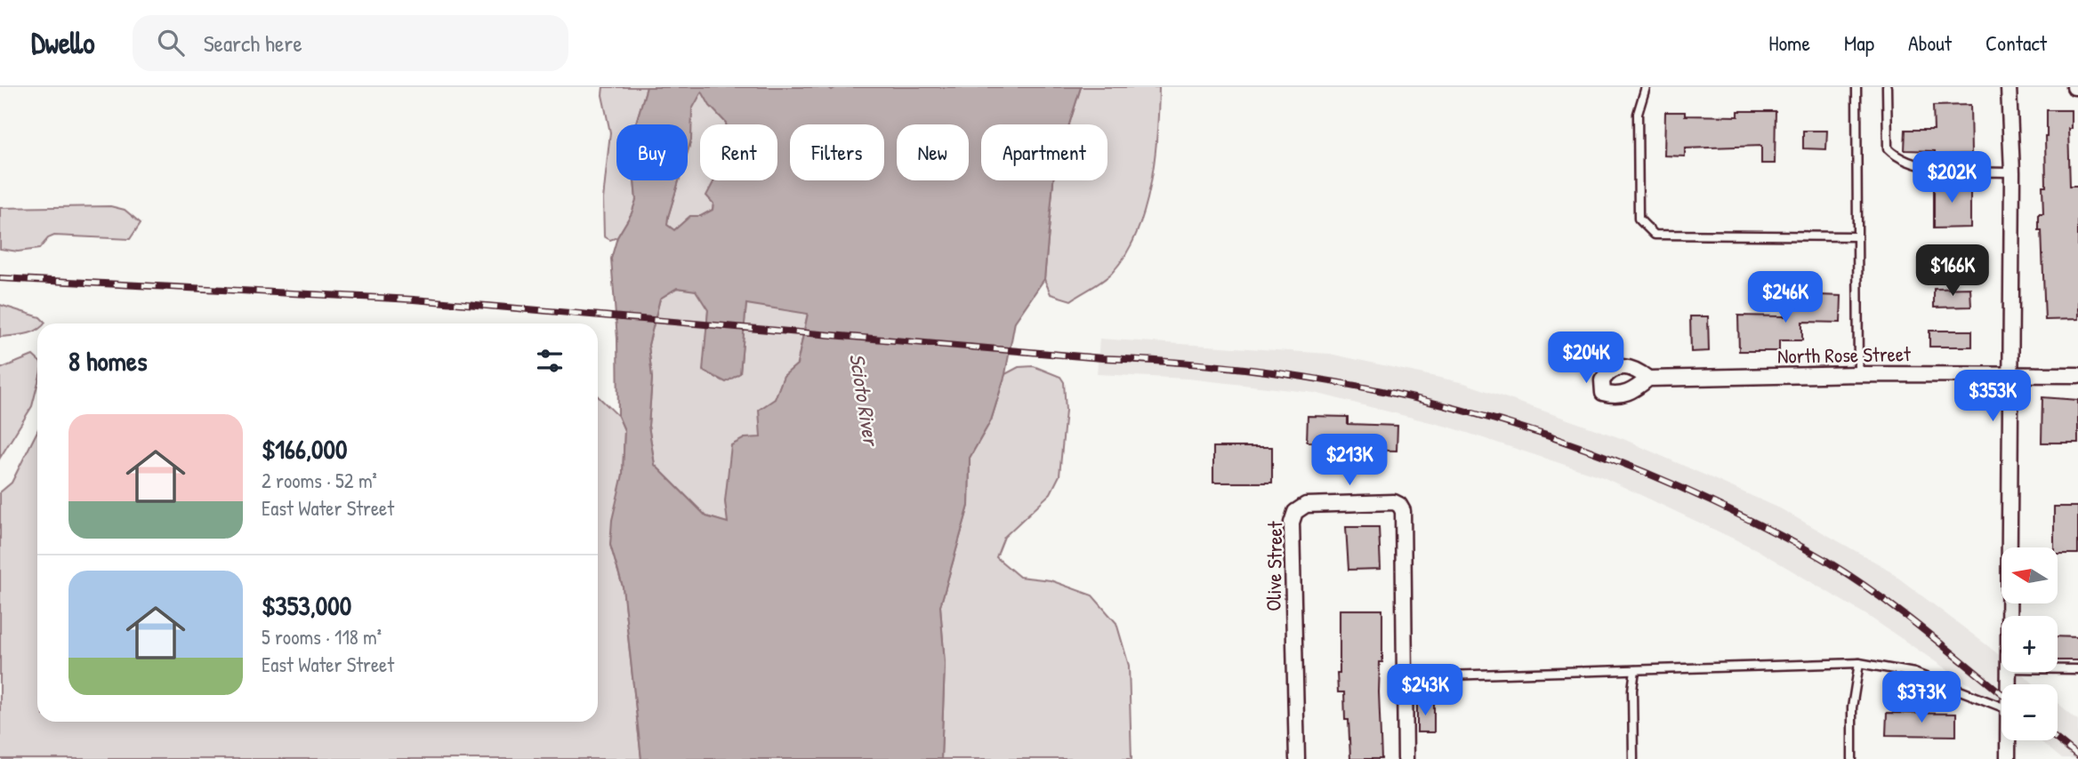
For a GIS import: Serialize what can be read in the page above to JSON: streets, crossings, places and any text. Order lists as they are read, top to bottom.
{
  "streets": {
    "street": ["North Rose Street", "Olive Street"]
  },
  "water": ["Scioto River"],
  "north": "left",
  "page": {
    "header": "Dwello",
    "search": "Search here",
    "nav": [
      "Home",
      "Map",
      "About",
      "Contact"
    ],
    "chip": [
      "Buy",
      "Rent",
      "Filters",
      "New",
      "Apartment"
    ],
    "price": [
      "$202K",
      "$166K",
      "$246K",
      "$204K",
      "$353K",
      "$213K",
      "$243K",
      "$373K"
    ],
    "heading": "8 homes",
    "list": [
      {
        "name": "$166,000",
        "note": "2 rooms · 52 m² · East Water Street"
      },
      {
        "name": "$353,000",
        "note": "5 rooms · 118 m² · East Water Street"
      }
    ],
    "map_buttons": ["+", "−"]
  }
}
